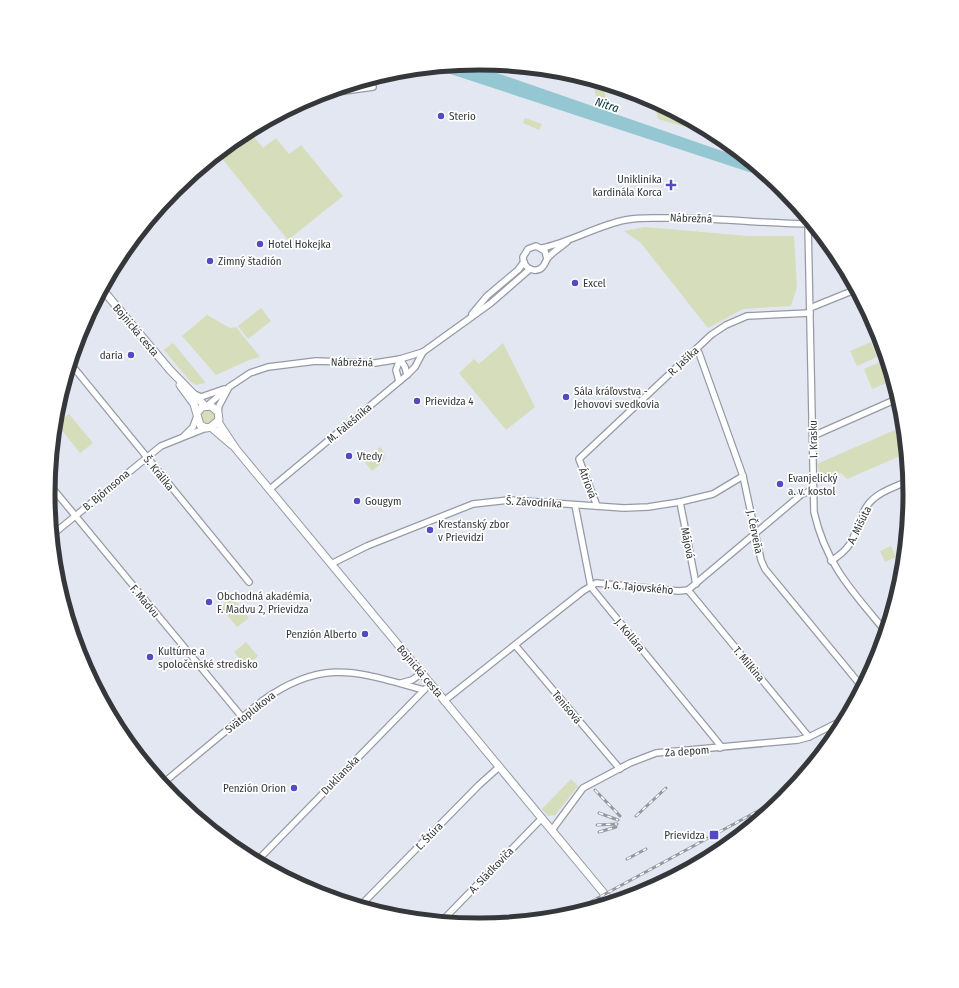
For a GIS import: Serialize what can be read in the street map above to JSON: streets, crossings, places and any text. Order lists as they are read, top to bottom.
{
  "streets": {
    "street": [
      "Nábrežná",
      "Bojnická cesta",
      "R. Jašíka",
      "M. Falešníka",
      "I. Krasku",
      "Š. Králika",
      "Átriová",
      "B. Bjőrnsona",
      "Š. Závodníka",
      "A. Mišúta",
      "J. Červeňa",
      "Májová",
      "J. G. Tajovského",
      "F. Madvu",
      "J. Kollára",
      "T. Milkina",
      "Tenisová",
      "Svätoplukova",
      "Za depom",
      "Duklianska",
      "Ľ. Štúra",
      "A. Sládkoviča"
    ]
  },
  "crossings": [
    ["Nábrežná", "Bojnická cesta"],
    ["Nábrežná", "M. Falešníka"],
    ["Nábrežná", "B. Bjőrnsona"],
    ["Bojnická cesta", "M. Falešníka"],
    ["Bojnická cesta", "B. Bjőrnsona"],
    ["Bojnická cesta", "Š. Závodníka"],
    ["Bojnická cesta", "J. G. Tajovského"],
    ["Bojnická cesta", "Za depom"],
    ["Bojnická cesta", "Ľ. Štúra"],
    ["Bojnická cesta", "A. Sládkoviča"],
    ["R. Jašíka", "I. Krasku"],
    ["R. Jašíka", "Átriová"],
    ["R. Jašíka", "J. Červeňa"],
    ["I. Krasku", "A. Mišúta"],
    ["I. Krasku", "J. G. Tajovského"],
    ["Š. Králika", "B. Bjőrnsona"],
    ["Átriová", "Š. Závodníka"],
    ["B. Bjőrnsona", "F. Madvu"],
    ["Š. Závodníka", "J. Červeňa"],
    ["Š. Závodníka", "Májová"],
    ["Š. Závodníka", "J. Kollára"],
    ["J. Červeňa", "J. G. Tajovského"],
    ["Májová", "J. G. Tajovského"],
    ["J. G. Tajovského", "J. Kollára"],
    ["J. G. Tajovského", "T. Milkina"],
    ["J. G. Tajovského", "Tenisová"],
    ["F. Madvu", "Svätoplukova"],
    ["J. Kollára", "Za depom"],
    ["T. Milkina", "Za depom"],
    ["Tenisová", "Za depom"],
    ["Svätoplukova", "Duklianska"]
  ],
  "water": ["Nitra"],
  "places": {
    "other": [
      "Sterio",
      "Hotel Hokejka",
      "Zimný štadión",
      "Excel",
      "daria",
      "Sála kráľovstva - Jehovovi svedkovia",
      "Prievidza 4",
      "Vtedy",
      "Evanjelický a. v. kostol",
      "Gougym",
      "Kresťanský zbor v Prievidzi",
      "Obchodná akadémia, F. Madvu 2, Prievidza",
      "Penzión Alberto",
      "Kultúrne a spoločenské stredisko",
      "Penzión Orion"
    ],
    "health": ["Uniklinika kardinála Korca"],
    "transit": ["Prievidza"]
  }
}
